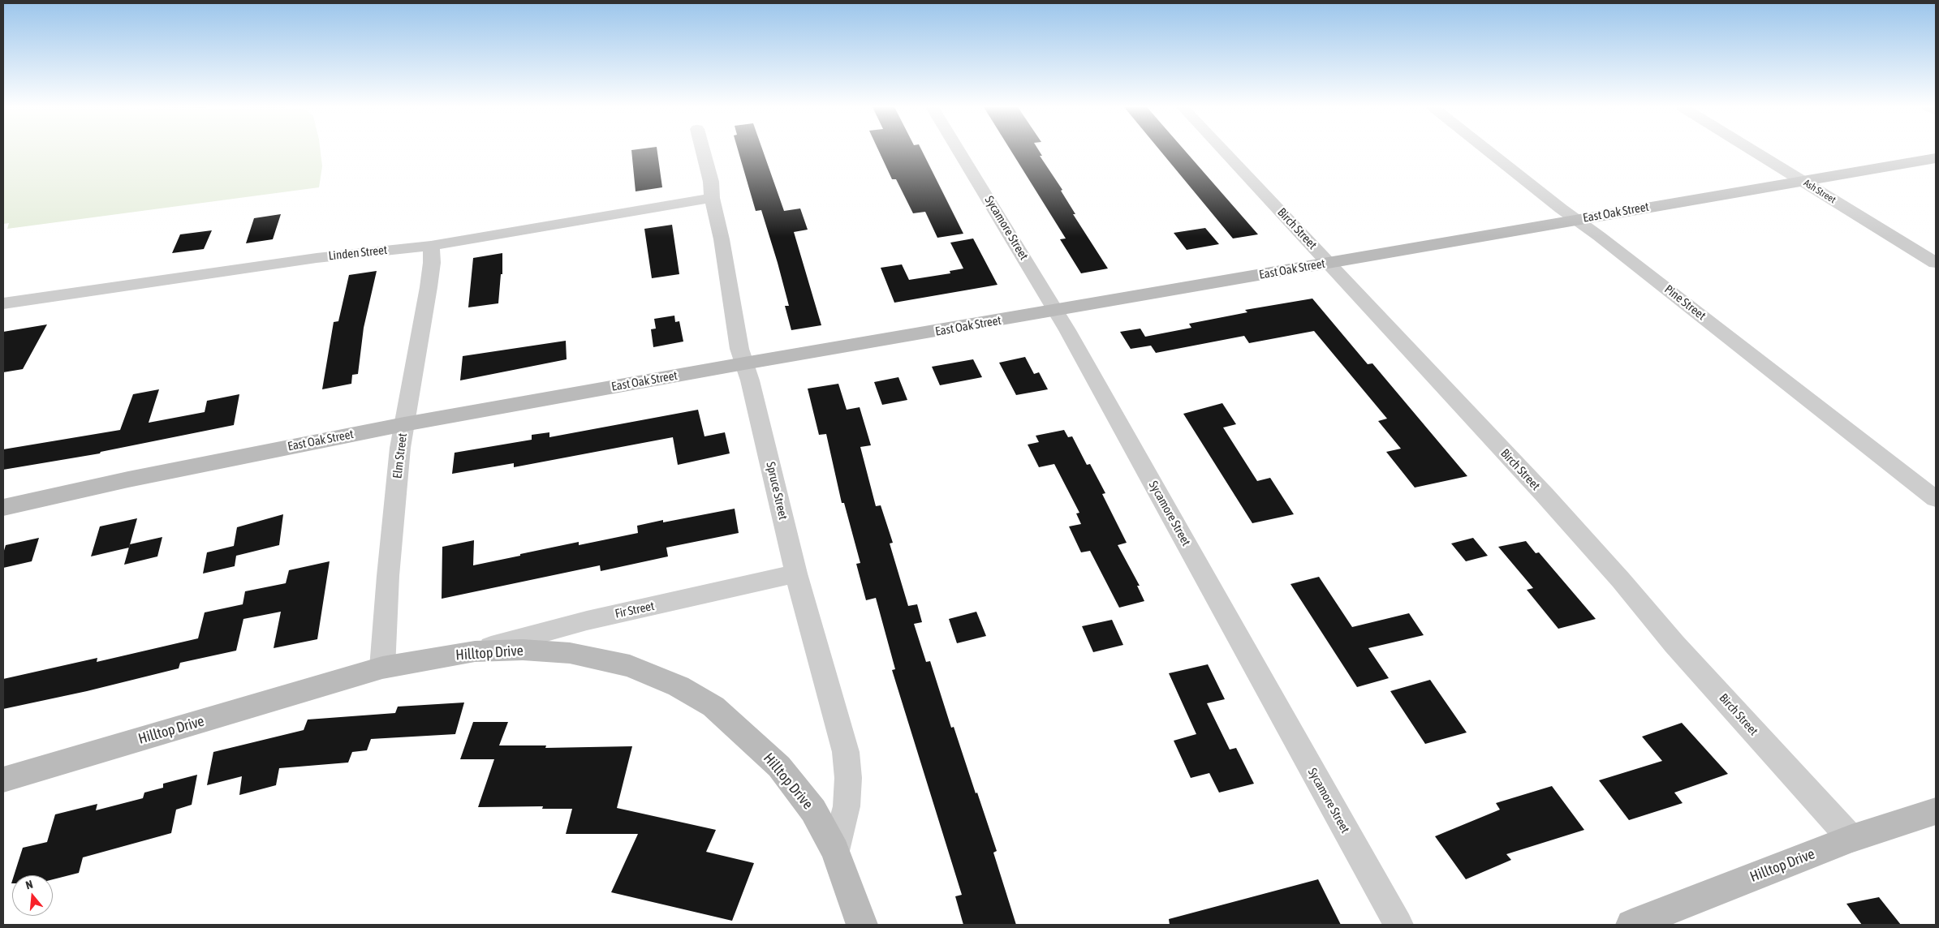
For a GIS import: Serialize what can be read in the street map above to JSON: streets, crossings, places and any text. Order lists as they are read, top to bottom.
{
  "streets": {
    "street": [
      "Ash Street",
      "East Oak Street",
      "Sycamore Street",
      "Birch Street",
      "Linden Street",
      "Pine Street",
      "Elm Street",
      "Spruce Street",
      "Fir Street",
      "Hilltop Drive"
    ]
  },
  "crossings": [
    ["Ash Street", "East Oak Street"],
    ["East Oak Street", "Sycamore Street"],
    ["East Oak Street", "Birch Street"],
    ["East Oak Street", "Pine Street"],
    ["East Oak Street", "Elm Street"],
    ["East Oak Street", "Spruce Street"],
    ["Birch Street", "Hilltop Drive"],
    ["Linden Street", "Elm Street"],
    ["Linden Street", "Spruce Street"],
    ["Elm Street", "Hilltop Drive"],
    ["Spruce Street", "Fir Street"],
    ["Spruce Street", "Hilltop Drive"],
    ["Fir Street", "Hilltop Drive"]
  ],
  "north": "top"
}
